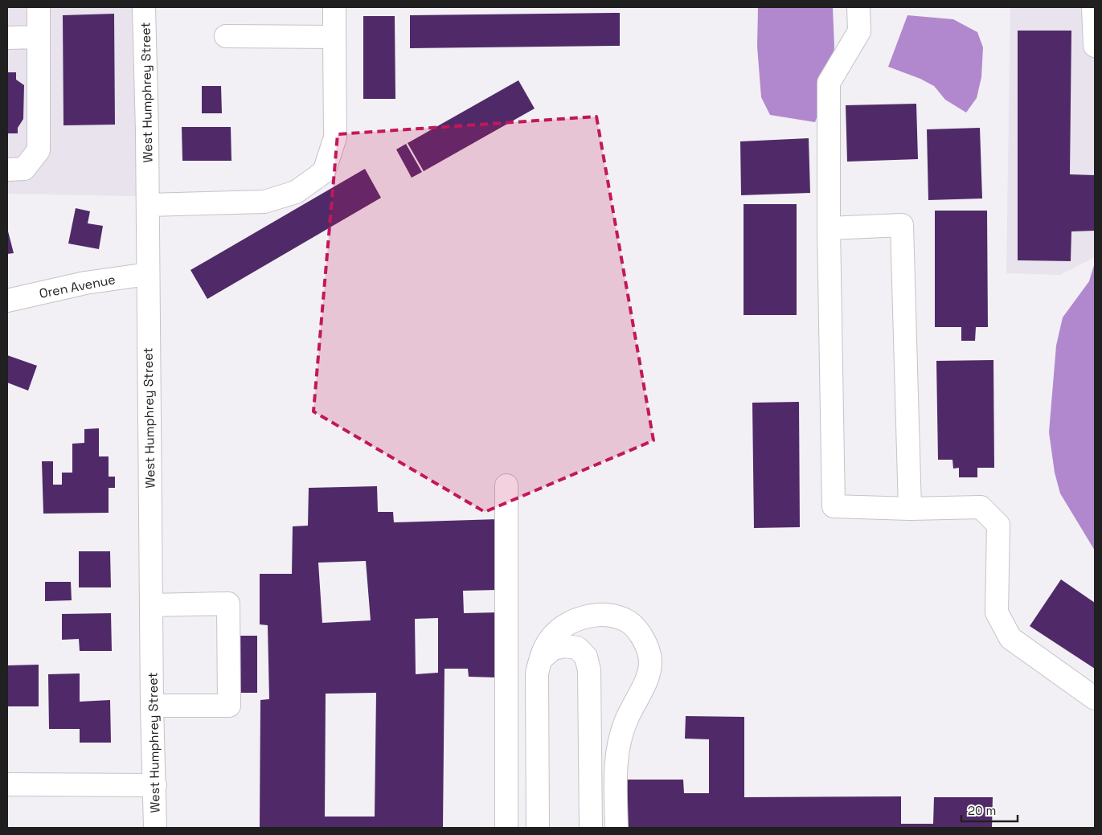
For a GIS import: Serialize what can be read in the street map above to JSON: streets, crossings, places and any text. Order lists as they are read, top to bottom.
{
  "streets": {
    "street": ["West Humphrey Street", "Oren Avenue"]
  },
  "crossings": [
    ["West Humphrey Street", "Oren Avenue"]
  ],
  "scale_bar": "20 m"
}
